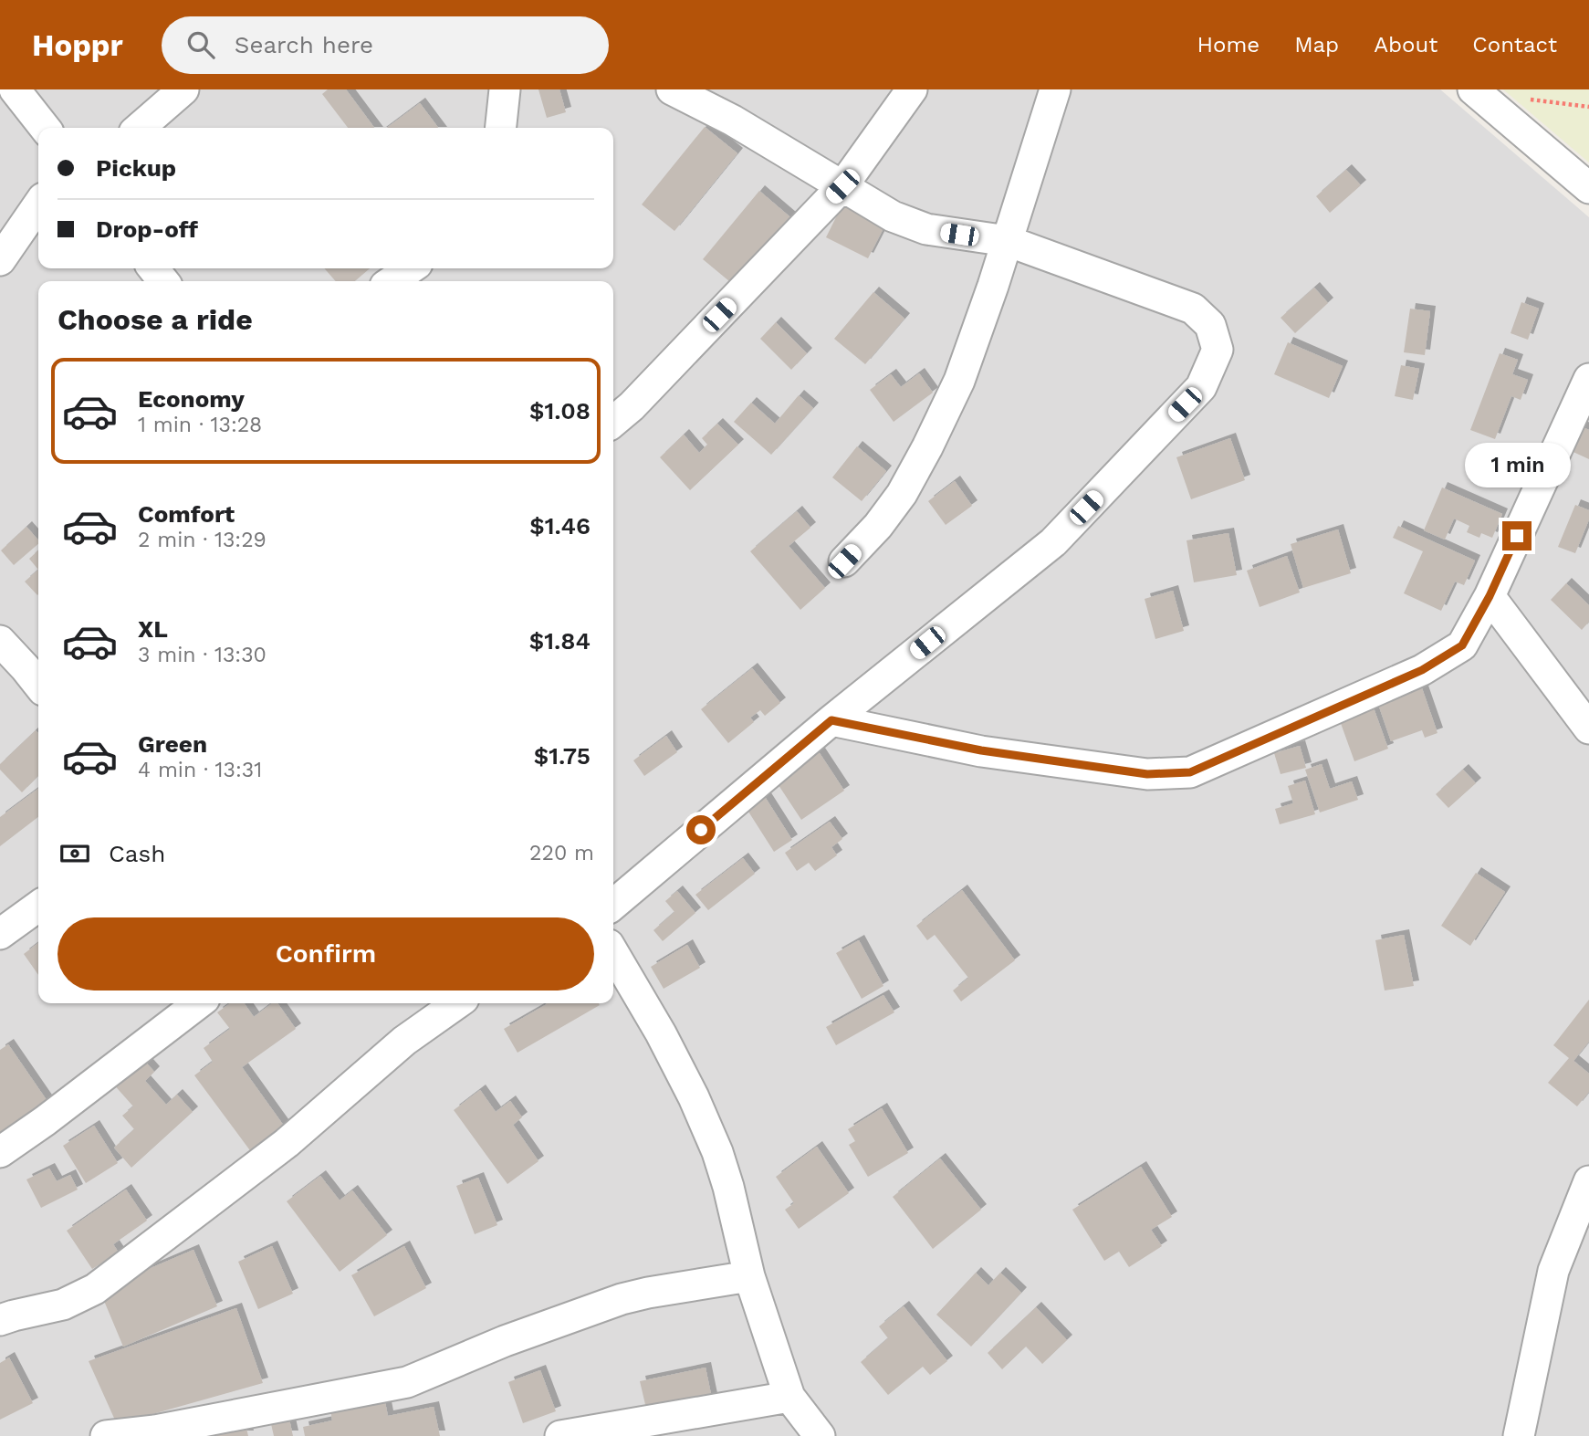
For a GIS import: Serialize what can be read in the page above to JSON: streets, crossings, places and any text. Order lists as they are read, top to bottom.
{
  "page": {
    "header": "Hoppr",
    "search": "Search here",
    "nav": [
      "Home",
      "Map",
      "About",
      "Contact"
    ],
    "banner": ["Pickup", "Drop-off"],
    "heading": "Choose a ride",
    "list": [
      {
        "name": "Economy",
        "note": "1 min · 13:28",
        "value": "$1.08"
      },
      {
        "name": "Comfort",
        "note": "2 min · 13:29",
        "value": "$1.46"
      },
      {
        "name": "XL",
        "note": "3 min · 13:30",
        "value": "$1.84"
      },
      {
        "name": "Green",
        "note": "4 min · 13:31",
        "value": "$1.75"
      }
    ],
    "bubble": "1 min",
    "pay": ["Cash", "220 m"],
    "buttons": "Confirm"
  }
}
